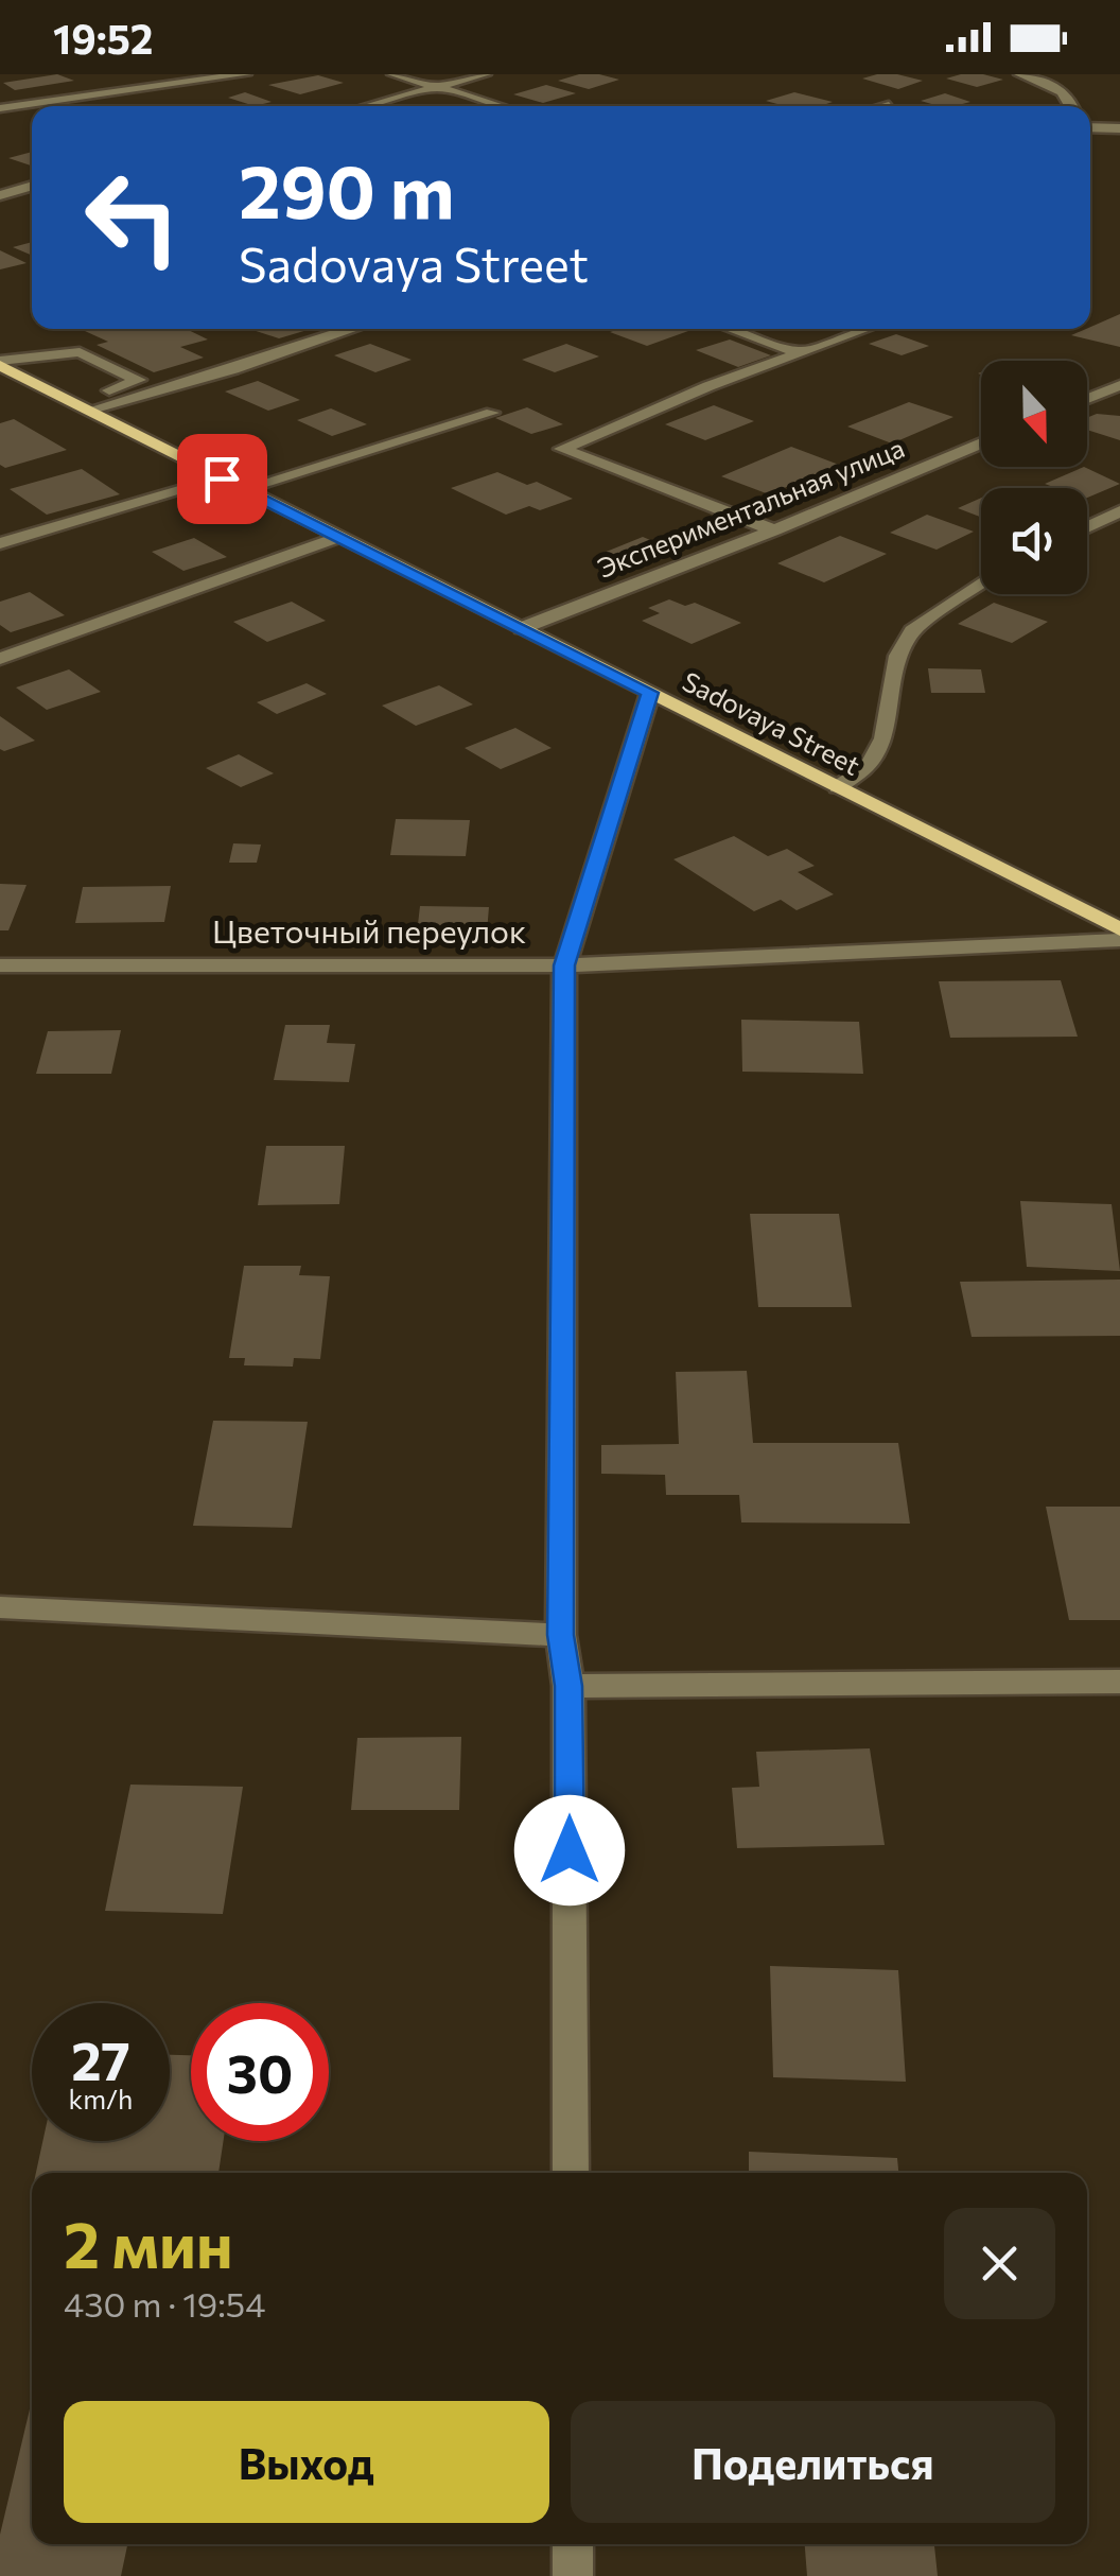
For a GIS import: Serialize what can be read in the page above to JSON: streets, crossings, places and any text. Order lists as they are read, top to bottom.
{
  "streets": {
    "main road": ["Sadovaya Street"],
    "street": ["Экспериментальная улица", "Цветочный переулок"]
  },
  "crossings": [
    ["Экспериментальная улица", "Sadovaya Street"]
  ],
  "north": "bottom",
  "page": {
    "status": "19:52",
    "turn": ["290 m", "Sadovaya Street"],
    "speed": "27 km/h",
    "limit": "30",
    "heading": ["2 мин", "430 m · 19:54"],
    "buttons": ["Выход", "Поделиться"]
  }
}
